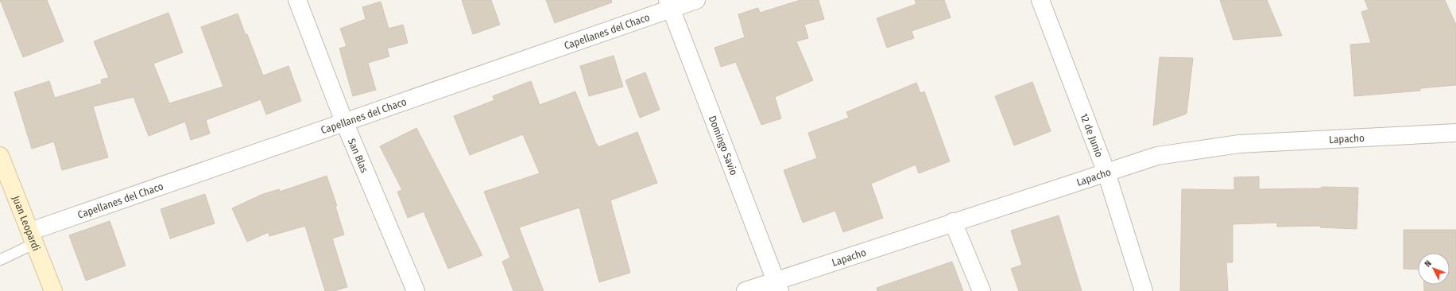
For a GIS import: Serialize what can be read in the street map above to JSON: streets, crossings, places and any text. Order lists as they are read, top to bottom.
{
  "streets": {
    "main road": ["Juan Leopardi"],
    "street": [
      "Capellanes del Chaco",
      "12 de Junio",
      "Lapacho",
      "Domingo Savio",
      "San Blas"
    ]
  },
  "crossings": [
    ["Capellanes del Chaco", "Domingo Savio"],
    ["Capellanes del Chaco", "San Blas"],
    ["Capellanes del Chaco", "Juan Leopardi"],
    ["12 de Junio", "Lapacho"],
    ["Lapacho", "Domingo Savio"]
  ],
  "north": "top left"
}
